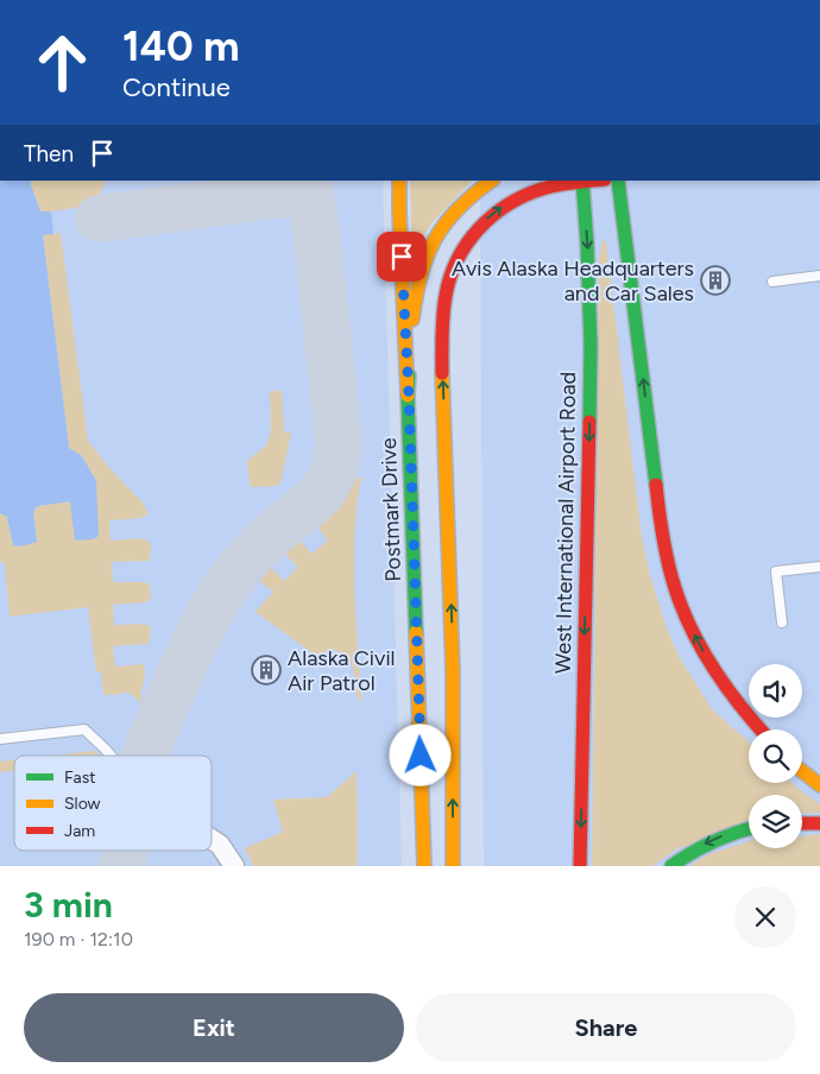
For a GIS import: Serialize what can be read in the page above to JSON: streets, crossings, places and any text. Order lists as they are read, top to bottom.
{
  "streets": {
    "main road": ["Postmark Drive", "West International Airport Road"]
  },
  "places": {
    "building": ["Avis Alaska Headquarters and Car Sales", "Alaska Civil Air Patrol"]
  },
  "legend": ["Fast", "Slow", "Jam"],
  "page": {
    "turn": ["140 m", "Continue"],
    "then": "Then",
    "heading": ["3 min", "190 m · 12:10"],
    "buttons": ["Exit", "Share"]
  }
}
